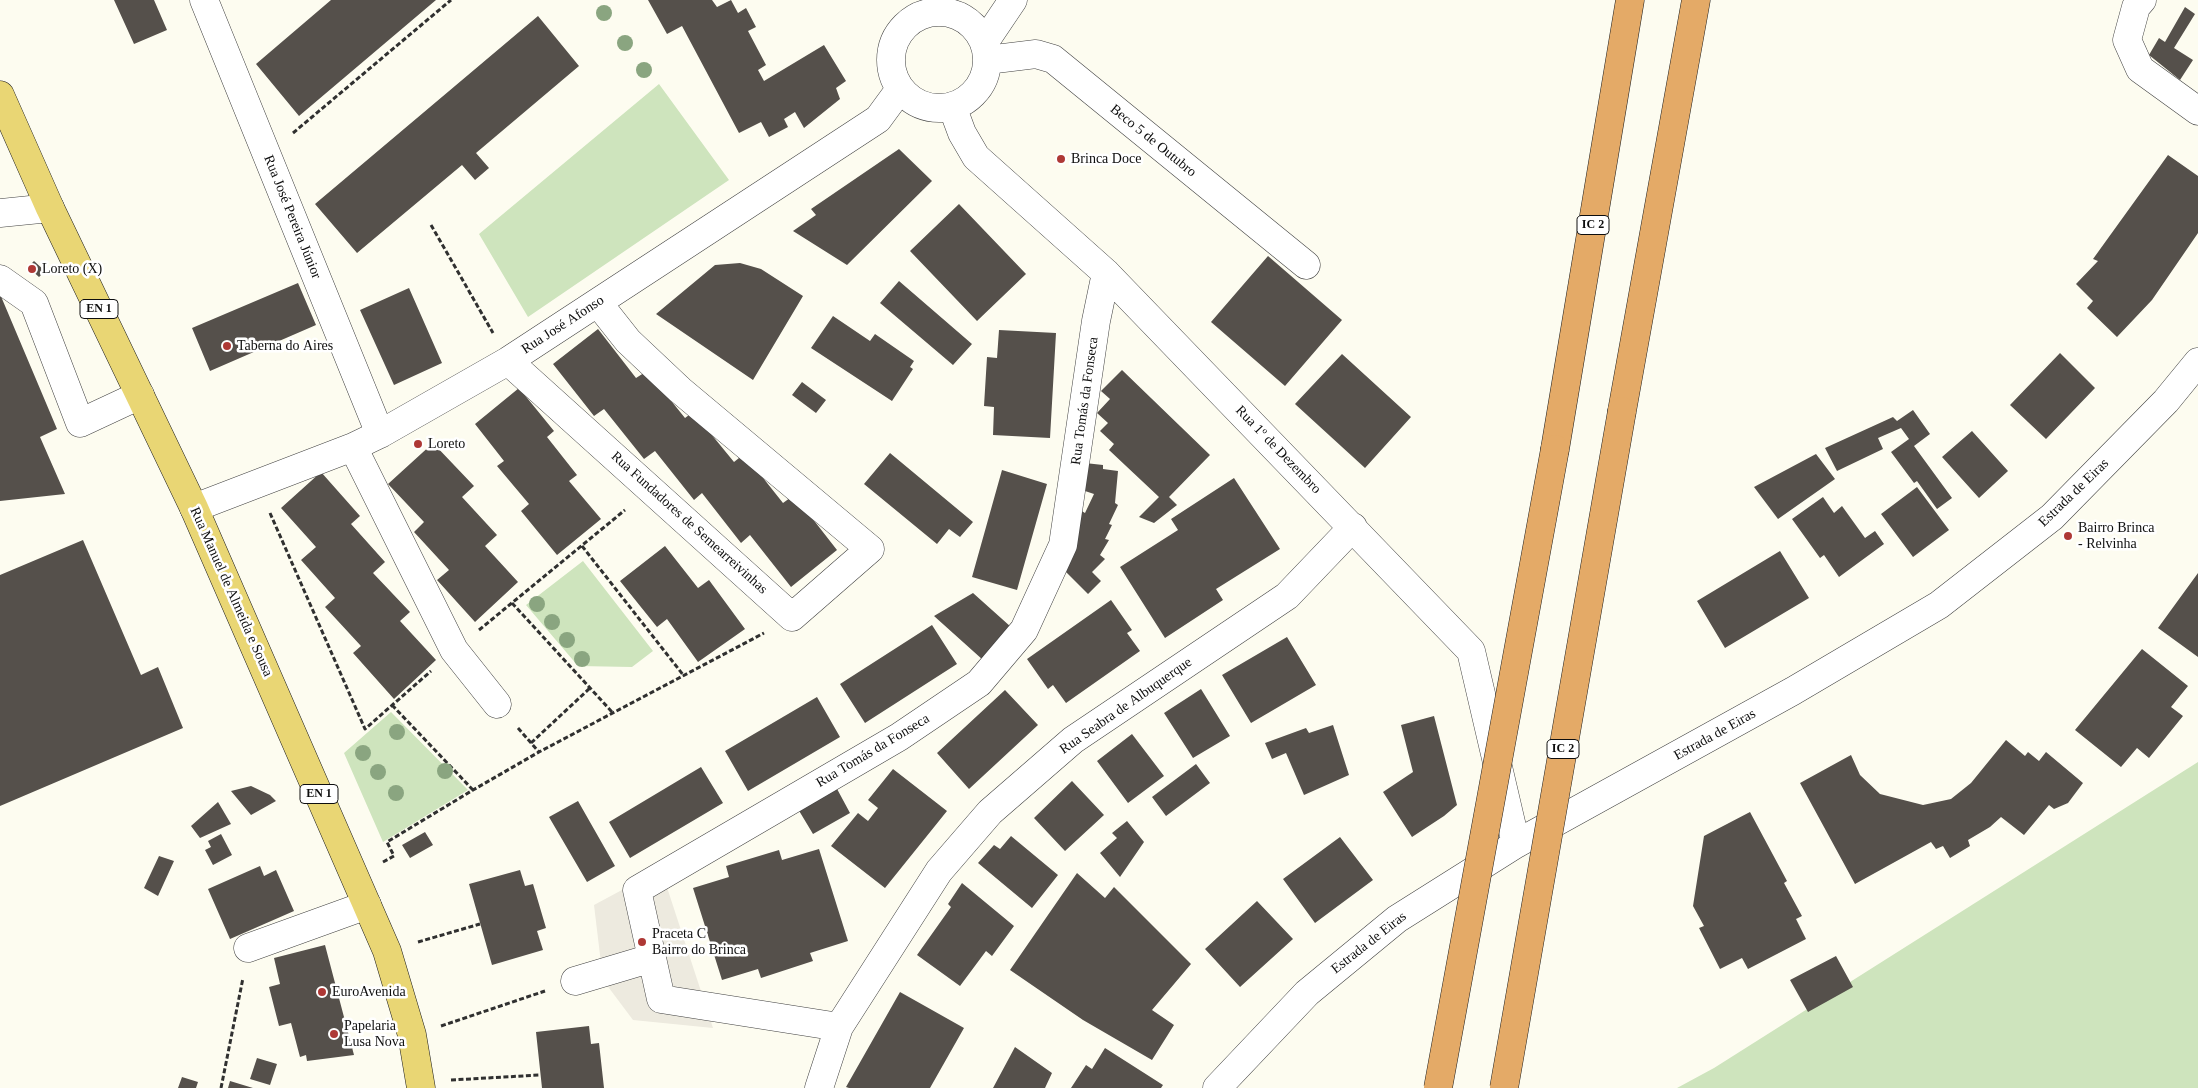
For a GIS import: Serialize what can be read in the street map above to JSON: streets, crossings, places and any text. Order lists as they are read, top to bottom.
{
  "streets": {
    "highway": ["IC 2"],
    "main road": ["EN 1", "Rua Manuel de Almeida e Sousa"],
    "street": [
      "Beco 5 de Outubro",
      "Rua José Pereira Júnior",
      "Rua José Afonso",
      "Rua Tomás da Fonseca",
      "Rua 1º de Dezembro",
      "Estrada de Eiras",
      "Rua Fundadores de Semearreivinhas",
      "Rua Seabra de Albuquerque"
    ]
  },
  "crossings": [
    ["Beco 5 de Outubro", "Rua José Afonso"],
    ["Beco 5 de Outubro", "Rua 1º de Dezembro"],
    ["Rua José Pereira Júnior", "Rua José Afonso"],
    ["Rua José Afonso", "Rua 1º de Dezembro"],
    ["Rua José Afonso", "Rua Fundadores de Semearreivinhas"],
    ["Rua José Afonso", "Rua Manuel de Almeida e Sousa"],
    ["Rua Tomás da Fonseca", "Rua 1º de Dezembro"],
    ["Rua Tomás da Fonseca", "Rua Seabra de Albuquerque"],
    ["Rua 1º de Dezembro", "Estrada de Eiras"],
    ["Rua 1º de Dezembro", "Rua Seabra de Albuquerque"]
  ],
  "places": [
    "Brinca Doce",
    "Loreto (X)",
    "Taberna do Aires",
    "Loreto",
    "Bairro Brinca - Relvinha",
    "Praceta C Bairro do Brinca",
    "EuroAvenida",
    "Papelaria Lusa Nova"
  ]
}
